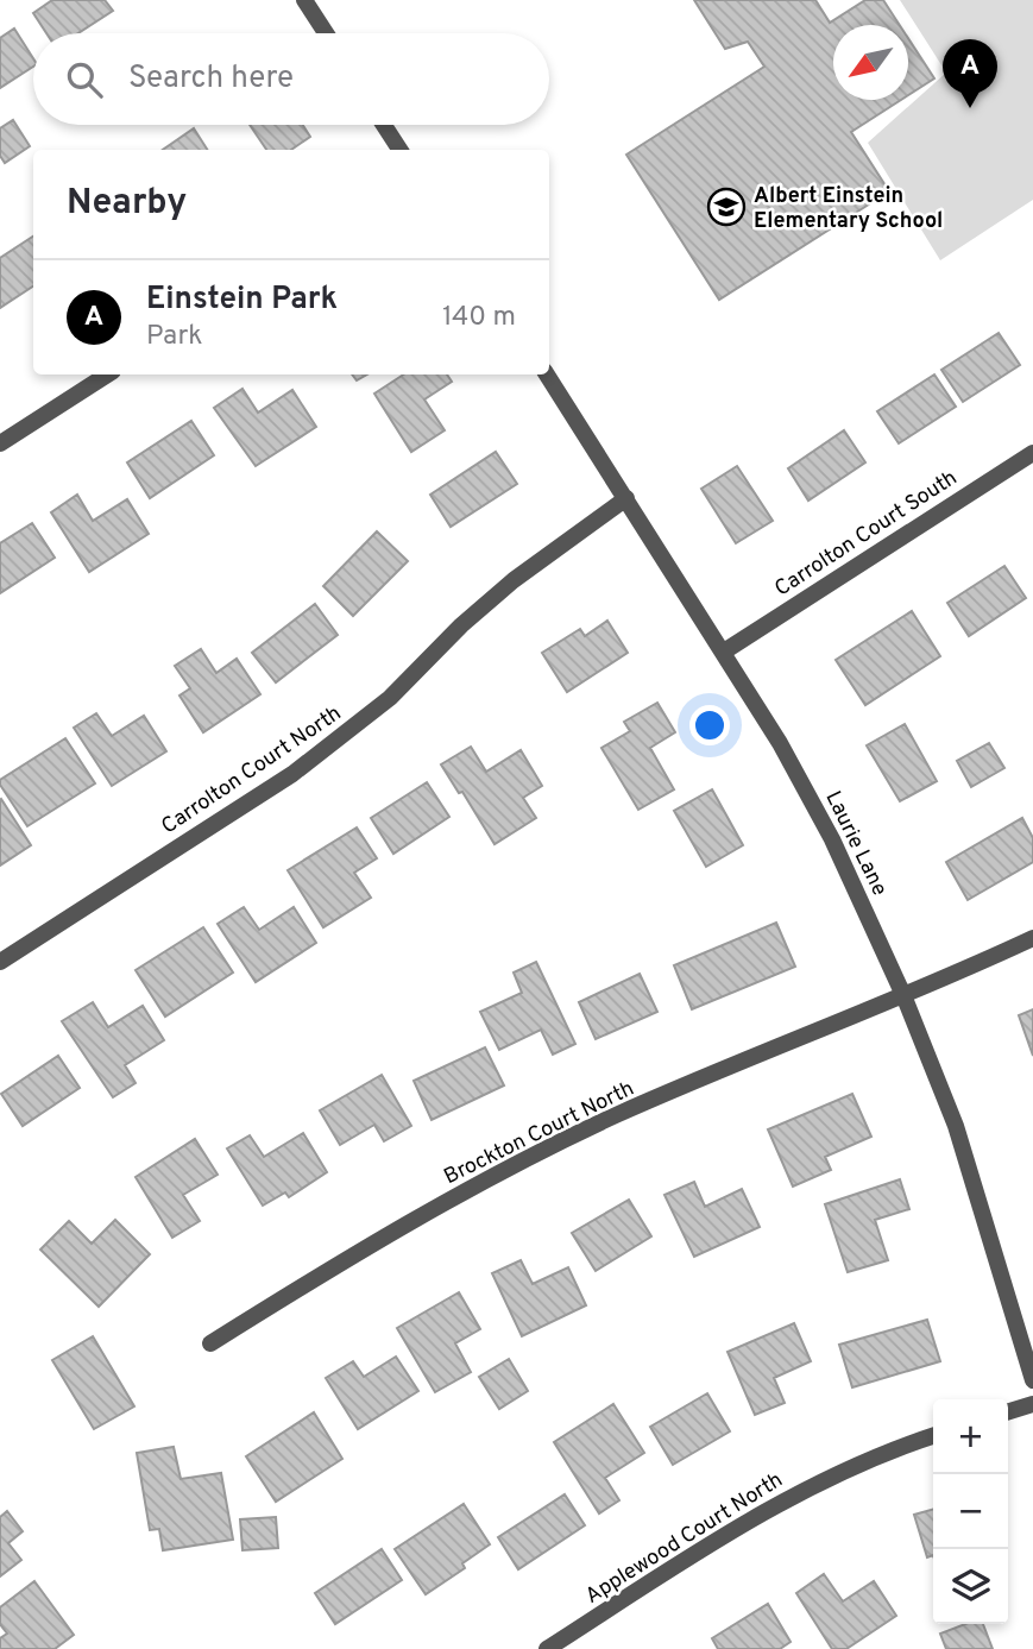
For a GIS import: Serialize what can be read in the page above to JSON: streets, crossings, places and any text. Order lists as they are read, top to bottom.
{
  "streets": {
    "street": [
      "Carrolton Court South",
      "Carrolton Court North",
      "Laurie Lane",
      "Brockton Court North",
      "Applewood Court North"
    ]
  },
  "crossings": [
    ["Carrolton Court South", "Laurie Lane"],
    ["Carrolton Court North", "Laurie Lane"],
    ["Laurie Lane", "Brockton Court North"]
  ],
  "places": {
    "school or university": ["Albert Einstein Elementary School"]
  },
  "north": "bottom left",
  "page": {
    "search": "Search here",
    "pins": "A",
    "heading": "Nearby",
    "list": [
      {
        "mark": "A",
        "name": "Einstein Park",
        "note": "Park",
        "value": "140 m"
      }
    ],
    "map_buttons": ["+", "−"]
  }
}
